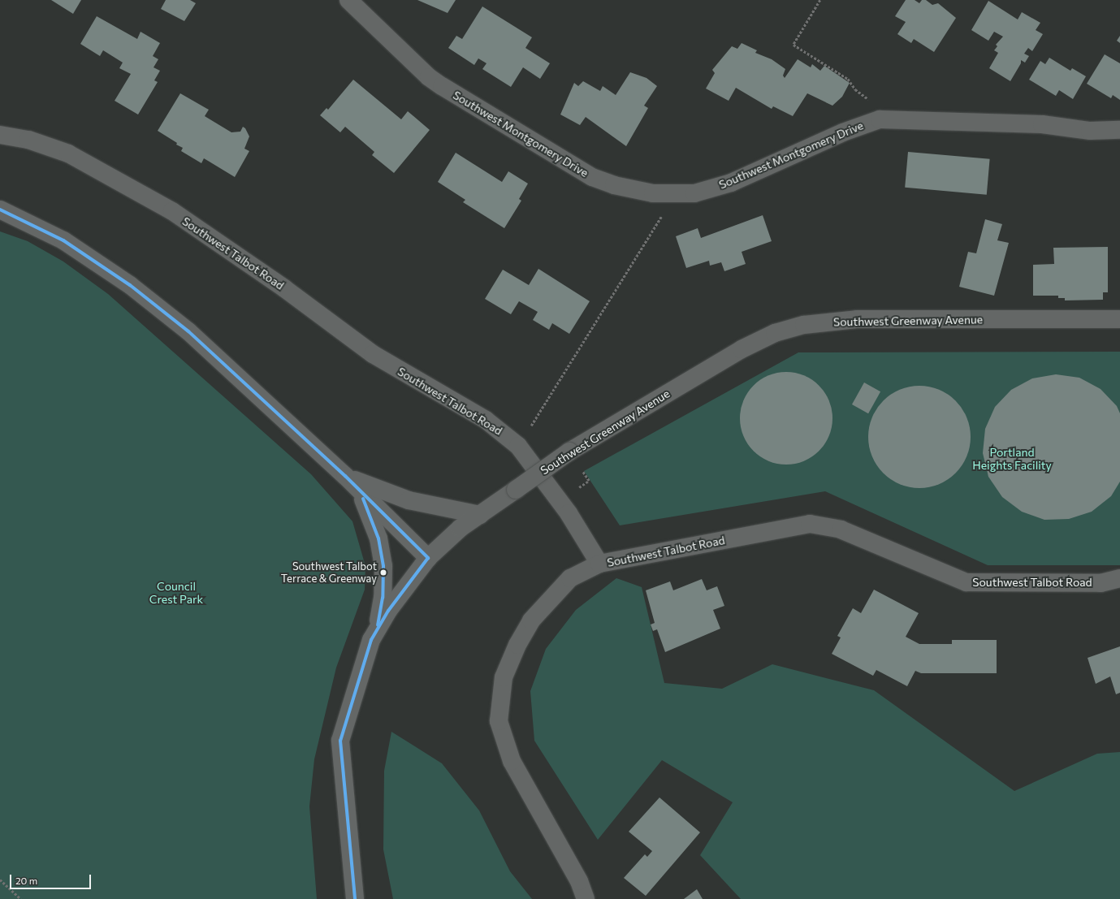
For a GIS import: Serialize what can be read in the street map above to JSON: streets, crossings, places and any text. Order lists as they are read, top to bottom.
{
  "streets": {
    "street": ["Southwest Montgomery Drive", "Southwest Talbot Road", "Southwest Greenway Avenue"]
  },
  "parks": ["Portland Heights Facility", "Council Crest Park"],
  "places": ["Southwest Talbot Terrace & Greenway"],
  "scale_bar": "20 m"
}
